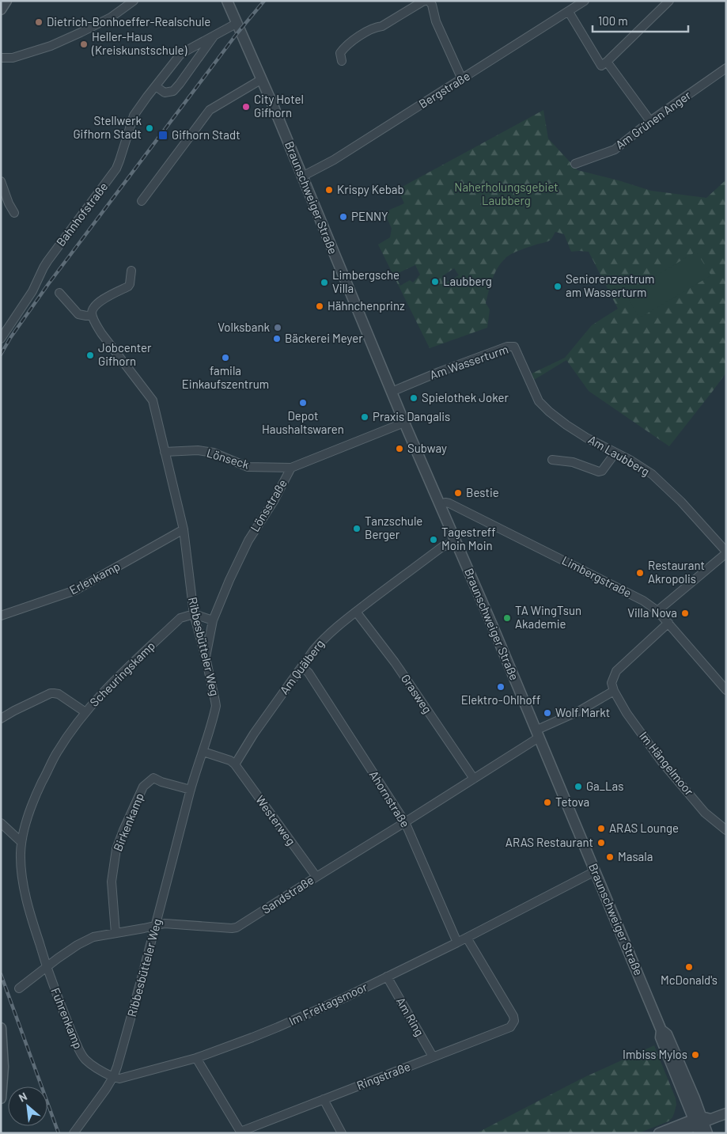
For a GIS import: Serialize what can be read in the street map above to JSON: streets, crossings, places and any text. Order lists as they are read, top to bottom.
{
  "streets": {
    "street": [
      "Bergstraße",
      "Am Grünen Anger",
      "Braunschweiger Straße",
      "Bahnhofstraße",
      "Am Wasserturm",
      "Am Laubberg",
      "Lönseck",
      "Lönsstraße",
      "Limbergstraße",
      "Erlenkamp",
      "Ribbesbütteler Weg",
      "Am Quälberg",
      "Scheuringskamp",
      "Grasweg",
      "Im Hängelmoor",
      "Ahornstraße",
      "Westerweg",
      "Birkenkamp",
      "Sandstraße",
      "Im Freitagsmoor",
      "Am Ring",
      "Fuhrenkamp",
      "Ringstraße"
    ]
  },
  "crossings": [
    ["Bergstraße", "Braunschweiger Straße"],
    ["Braunschweiger Straße", "Bahnhofstraße"],
    ["Braunschweiger Straße", "Am Wasserturm"],
    ["Braunschweiger Straße", "Lönsstraße"],
    ["Braunschweiger Straße", "Limbergstraße"],
    ["Braunschweiger Straße", "Am Quälberg"],
    ["Braunschweiger Straße", "Sandstraße"],
    ["Braunschweiger Straße", "Im Freitagsmoor"],
    ["Am Wasserturm", "Am Laubberg"],
    ["Lönseck", "Lönsstraße"],
    ["Lönseck", "Ribbesbütteler Weg"],
    ["Lönsstraße", "Ribbesbütteler Weg"],
    ["Erlenkamp", "Ribbesbütteler Weg"],
    ["Ribbesbütteler Weg", "Scheuringskamp"],
    ["Ribbesbütteler Weg", "Birkenkamp"],
    ["Ribbesbütteler Weg", "Sandstraße"],
    ["Ribbesbütteler Weg", "Im Freitagsmoor"],
    ["Ribbesbütteler Weg", "Fuhrenkamp"],
    ["Am Quälberg", "Grasweg"],
    ["Am Quälberg", "Ahornstraße"],
    ["Am Quälberg", "Westerweg"],
    ["Scheuringskamp", "Sandstraße"],
    ["Scheuringskamp", "Fuhrenkamp"],
    ["Grasweg", "Sandstraße"],
    ["Ahornstraße", "Sandstraße"],
    ["Ahornstraße", "Im Freitagsmoor"],
    ["Westerweg", "Sandstraße"],
    ["Birkenkamp", "Sandstraße"],
    ["Sandstraße", "Fuhrenkamp"],
    ["Im Freitagsmoor", "Am Ring"],
    ["Im Freitagsmoor", "Fuhrenkamp"],
    ["Im Freitagsmoor", "Ringstraße"],
    ["Am Ring", "Ringstraße"]
  ],
  "parks": ["Naherholungsgebiet Laubberg"],
  "places": {
    "other": [
      "Dietrich-Bonhoeffer-Realschule",
      "Heller-Haus (Kreiskunstschule)",
      "City Hotel Gifhorn",
      "Stellwerk Gifhorn Stadt",
      "Krispy Kebab",
      "PENNY",
      "Laubberg",
      "Limbergsche Villa",
      "Seniorenzentrum am Wasserturm",
      "Hähnchenprinz",
      "Volksbank",
      "Bäckerei Meyer",
      "Jobcenter Gifhorn",
      "famila Einkaufszentrum",
      "Spielothek Joker",
      "Depot Haushaltswaren",
      "Praxis Dangalis",
      "Subway",
      "Bestie",
      "Tanzschule Berger",
      "Tagestreff Moin Moin",
      "Restaurant Akropolis",
      "Villa Nova",
      "TA WingTsun Akademie",
      "Elektro-Ohlhoff",
      "Wolf Markt",
      "Ga_Las",
      "Tetova",
      "ARAS Lounge",
      "ARAS Restaurant",
      "Masala",
      "McDonald's",
      "Imbiss Mylos"
    ],
    "transit": ["Gifhorn Stadt"]
  },
  "scale_bar": "100 m",
  "north": "top left"
}
